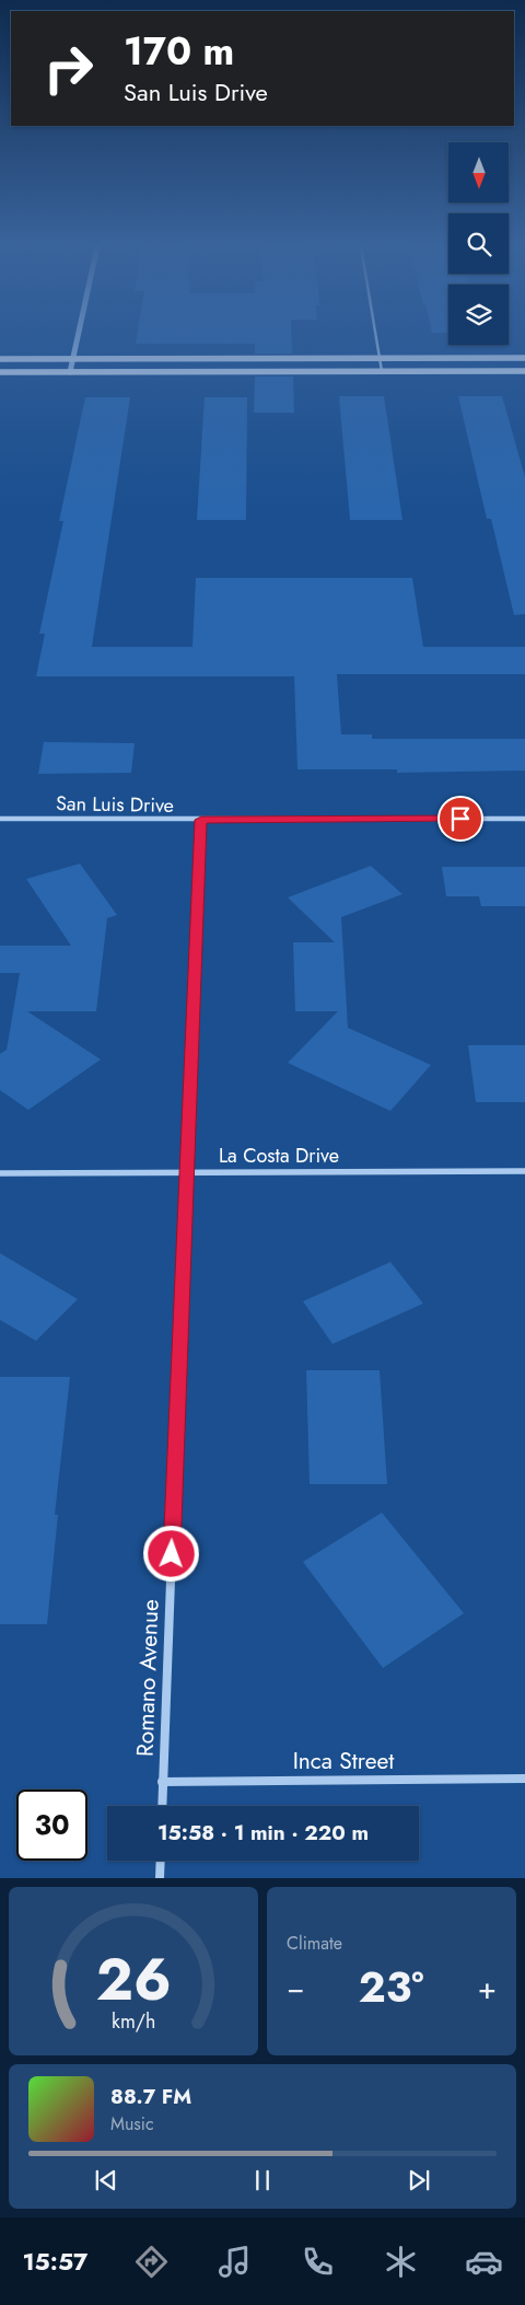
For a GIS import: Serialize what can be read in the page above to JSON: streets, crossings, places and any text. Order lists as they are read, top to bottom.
{
  "streets": {
    "street": [
      "San Luis Drive",
      "La Costa Drive",
      "Romano Avenue",
      "Inca Street"
    ]
  },
  "crossings": [
    ["San Luis Drive", "Romano Avenue"],
    ["La Costa Drive", "Romano Avenue"],
    ["Romano Avenue", "Inca Street"]
  ],
  "north": "bottom",
  "page": {
    "turn": ["170 m", "San Luis Drive"],
    "limit": "30",
    "trip": "15:58 · 1 min · 220 m",
    "tile": "Climate",
    "heat": ["−", "23°", "+"],
    "song": ["88.7 FM", "Music"],
    "tabs": "15:57",
    "gauge": ["26", "km/h"]
  }
}
